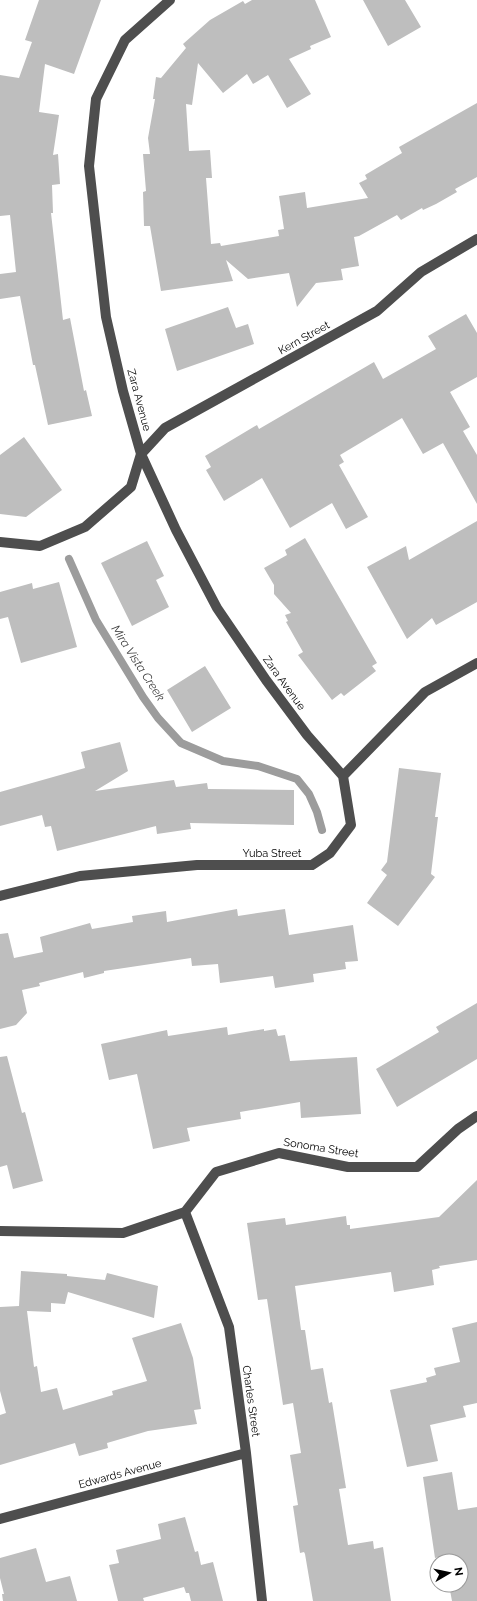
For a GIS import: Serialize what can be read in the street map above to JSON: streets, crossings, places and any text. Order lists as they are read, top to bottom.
{
  "streets": {
    "street": [
      "Kern Street",
      "Zara Avenue",
      "Yuba Street",
      "Sonoma Street",
      "Charles Street",
      "Edwards Avenue"
    ]
  },
  "crossings": [
    ["Kern Street", "Zara Avenue"],
    ["Zara Avenue", "Yuba Street"],
    ["Sonoma Street", "Charles Street"],
    ["Charles Street", "Edwards Avenue"]
  ],
  "water": ["Mira Vista Creek"],
  "north": "right"
}
